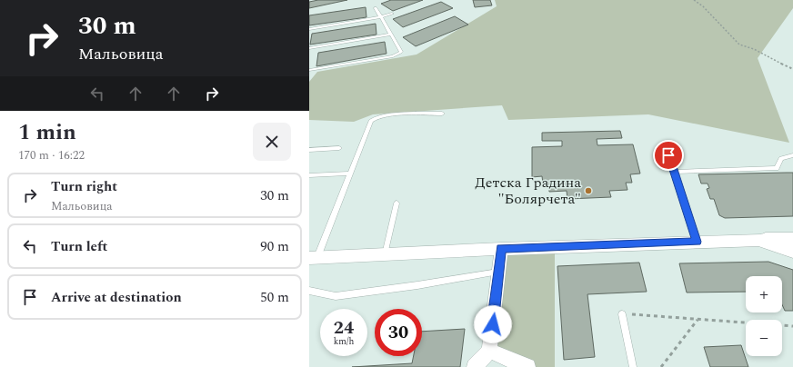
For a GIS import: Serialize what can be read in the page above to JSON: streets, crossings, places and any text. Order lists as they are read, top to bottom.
{
  "places": ["Детска Градина \"Болярчета\""],
  "page": {
    "turn": ["30 m", "Мальовица"],
    "heading": ["1 min", "170 m · 16:22"],
    "list": [
      {
        "name": "Turn right",
        "note": "Мальовица",
        "value": "30 m"
      },
      {
        "name": "Turn left",
        "value": "90 m"
      },
      {
        "name": "Arrive at destination",
        "value": "50 m"
      }
    ],
    "map_buttons": ["+", "−"],
    "speed": "24 km/h",
    "limit": "30"
  }
}
